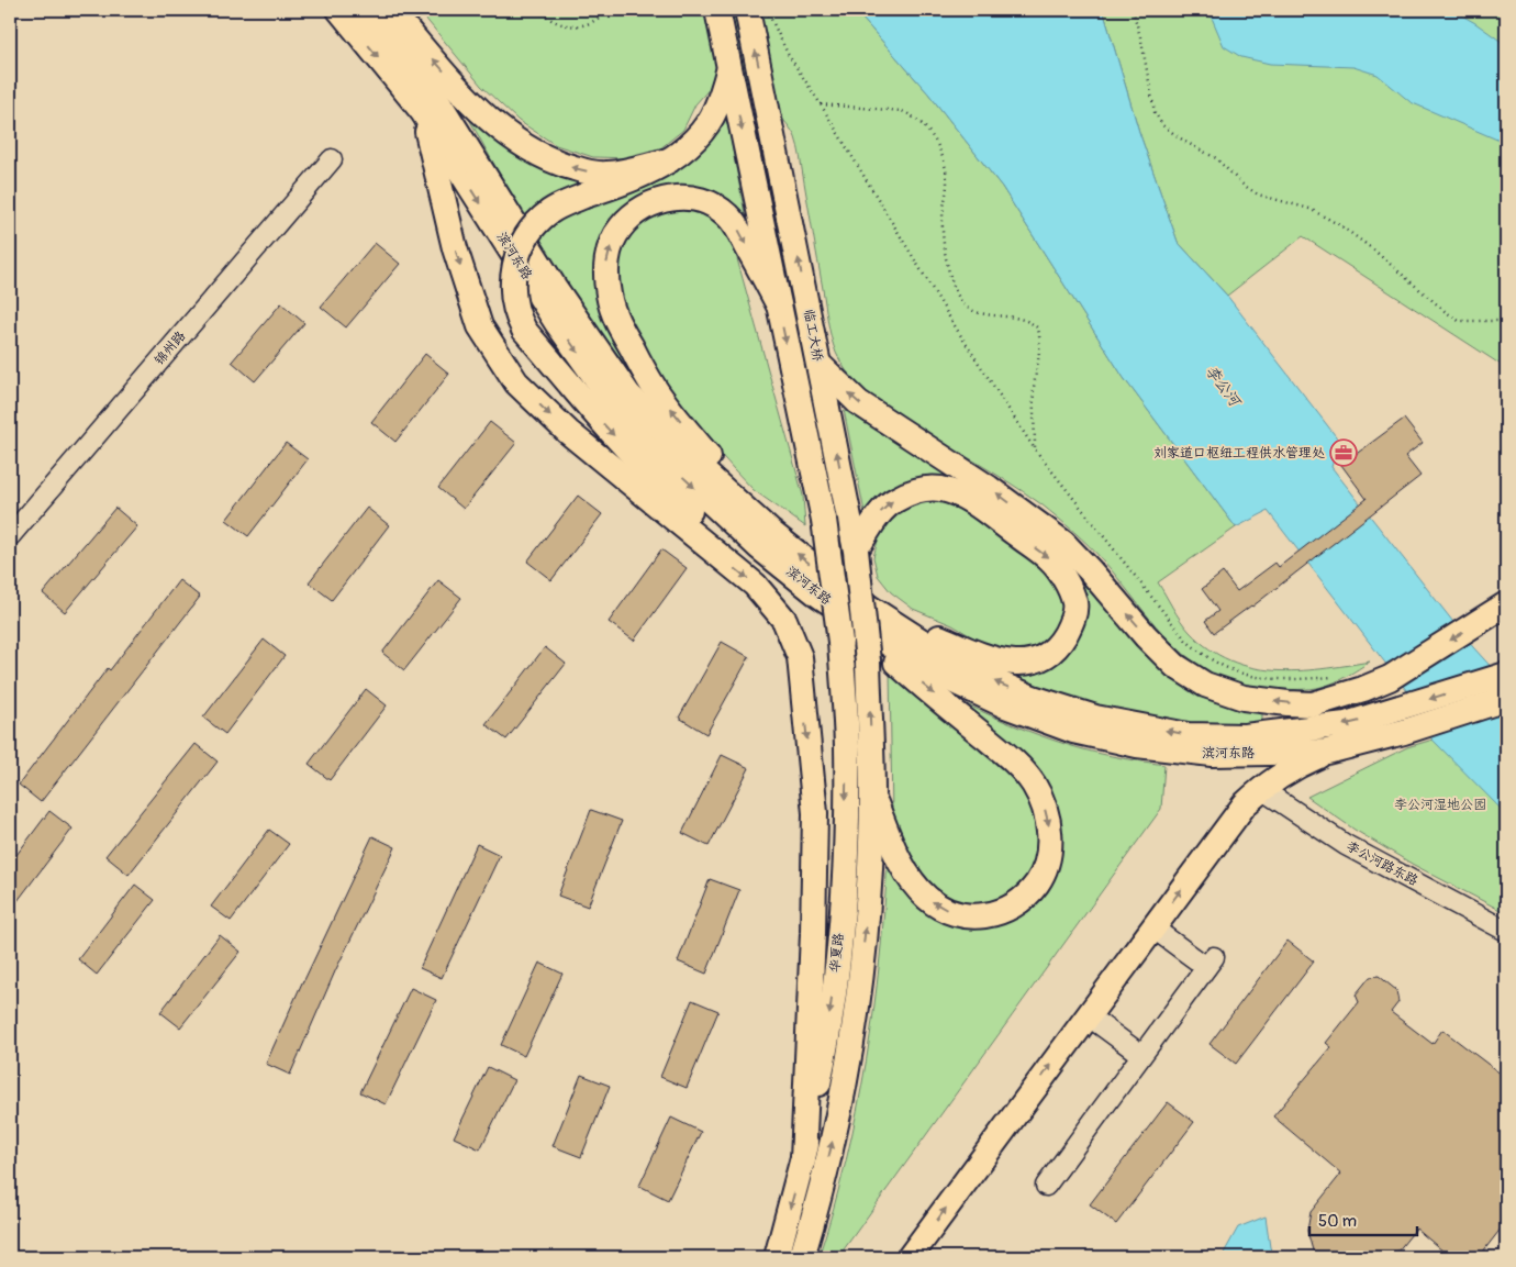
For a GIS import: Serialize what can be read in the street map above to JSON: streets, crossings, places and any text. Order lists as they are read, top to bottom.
{
  "streets": {
    "main road": ["滨河东路", "临工大桥", "华夏路"],
    "street": ["锦州路", "李公河路东路"]
  },
  "crossings": [
    ["临工大桥", "华夏路"]
  ],
  "water": ["李公河"],
  "parks": ["李公河湿地公园"],
  "places": {
    "office": ["刘家道口枢纽工程供水管理处"]
  },
  "scale_bar": "50 m"
}
